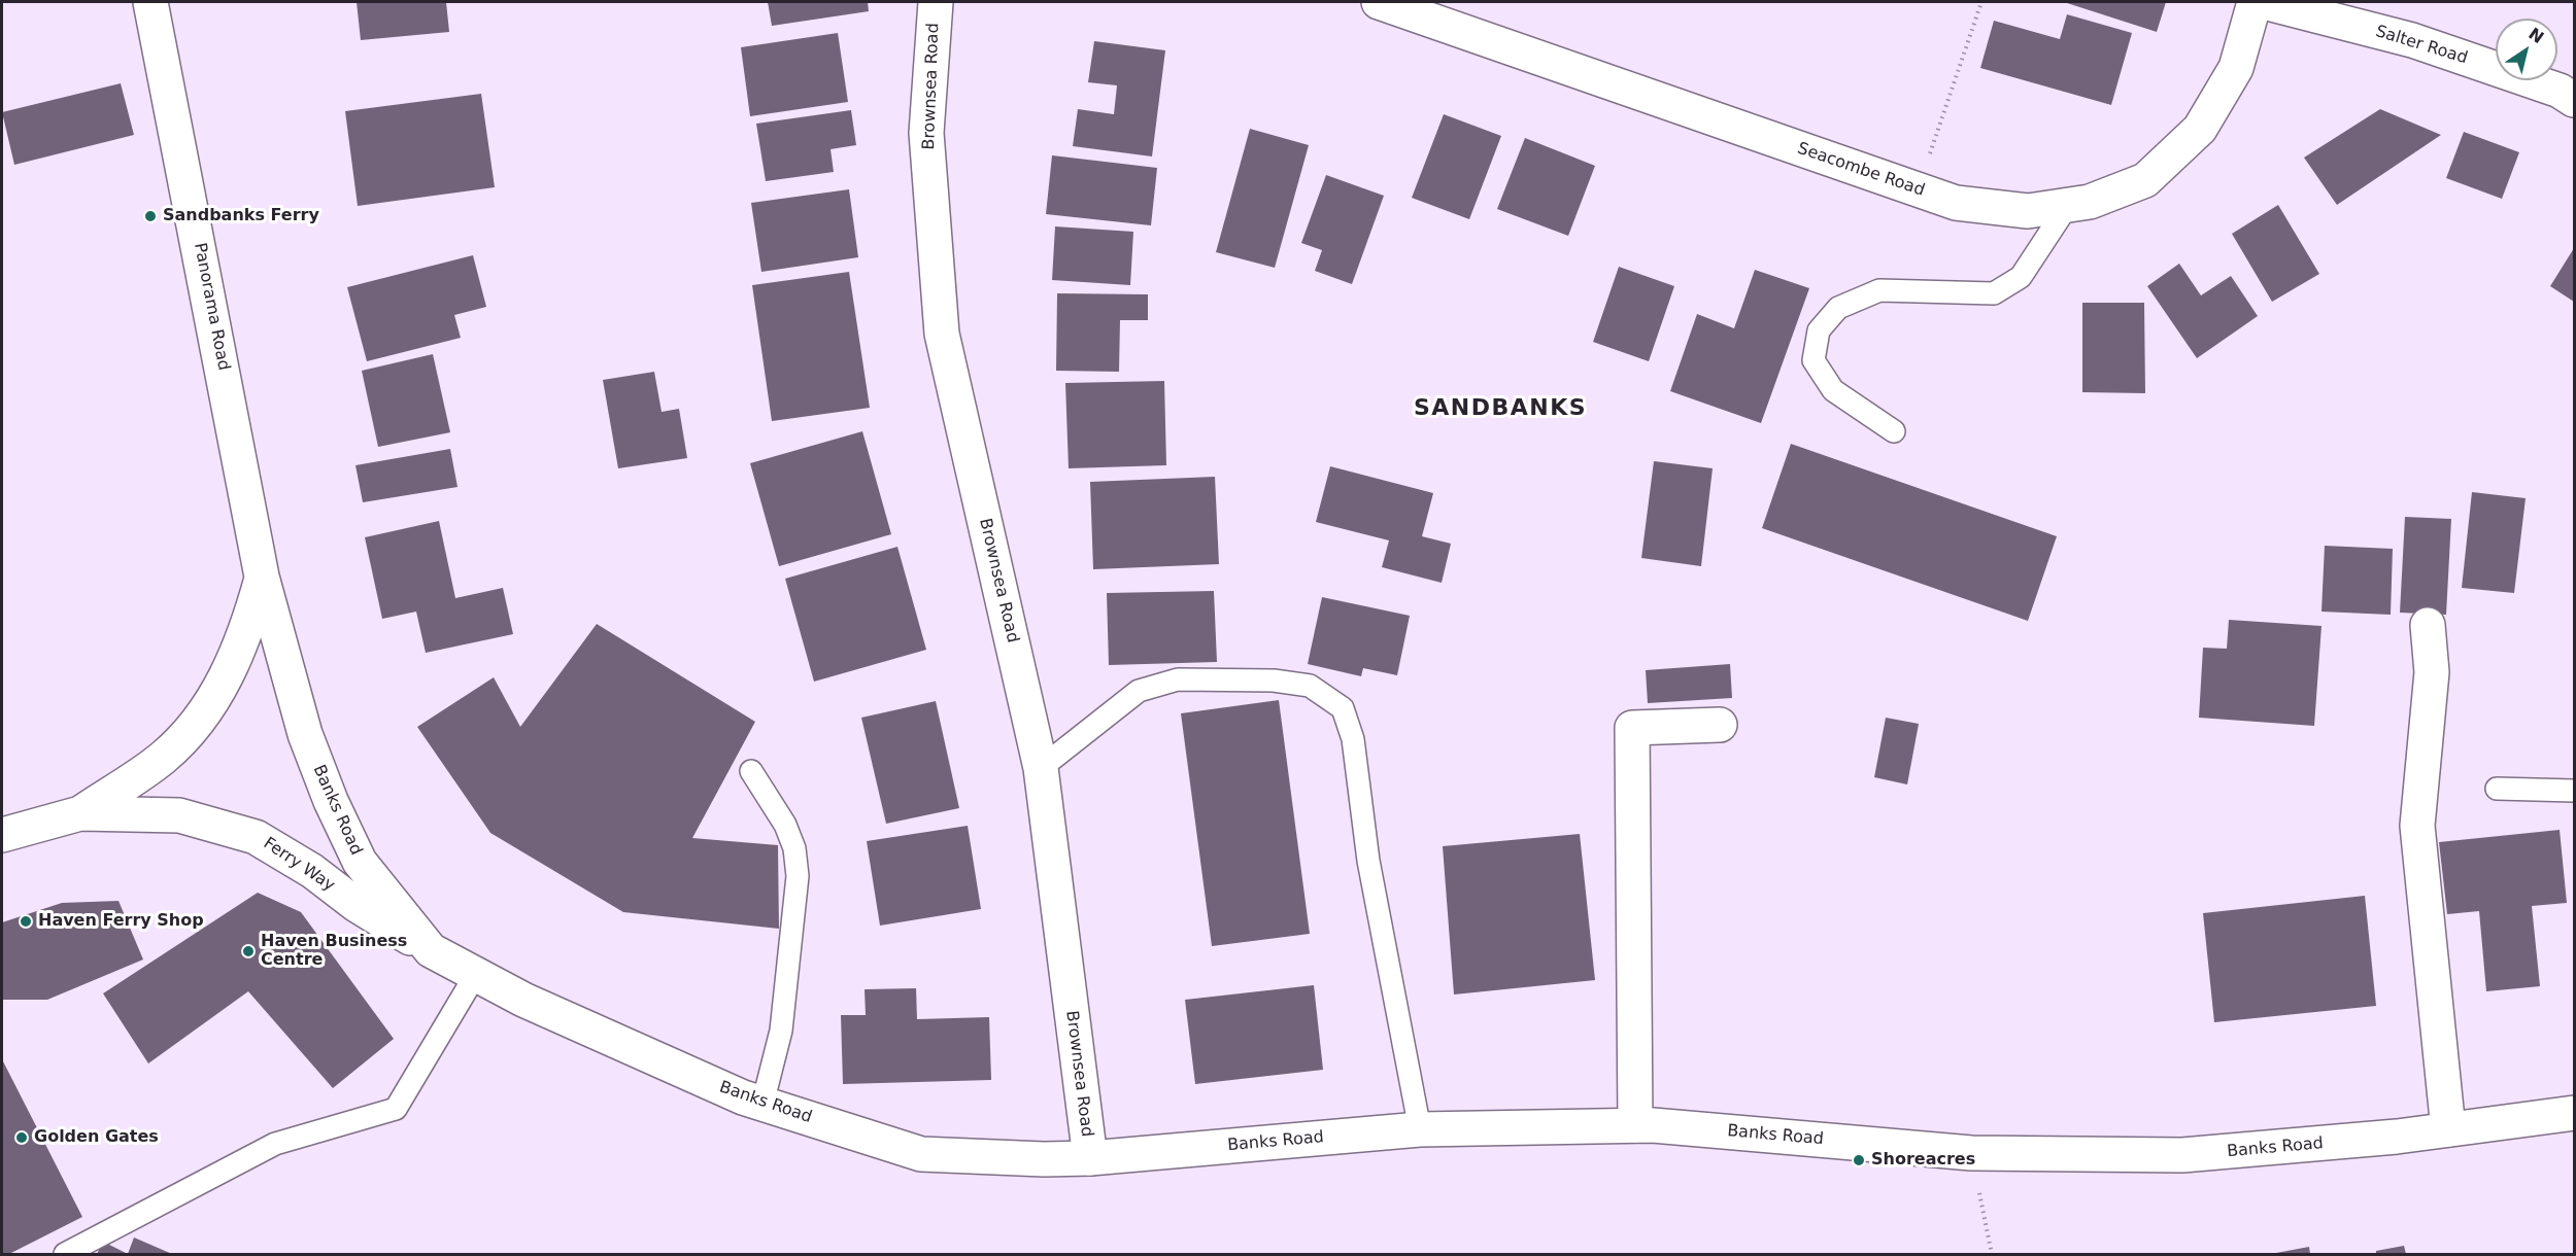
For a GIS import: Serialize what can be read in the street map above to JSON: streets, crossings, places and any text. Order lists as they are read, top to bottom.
{
  "streets": {
    "main road": [
      "Salter Road",
      "Brownsea Road",
      "Seacombe Road",
      "Panorama Road",
      "Banks Road",
      "Ferry Way"
    ]
  },
  "crossings": [
    ["Brownsea Road", "Banks Road"],
    ["Panorama Road", "Banks Road"],
    ["Panorama Road", "Ferry Way"],
    ["Banks Road", "Ferry Way"]
  ],
  "districts": ["SANDBANKS"],
  "places": [
    "Sandbanks Ferry",
    "Haven Ferry Shop",
    "Haven Business Centre",
    "Golden Gates",
    "Shoreacres"
  ],
  "north": "top right"
}
